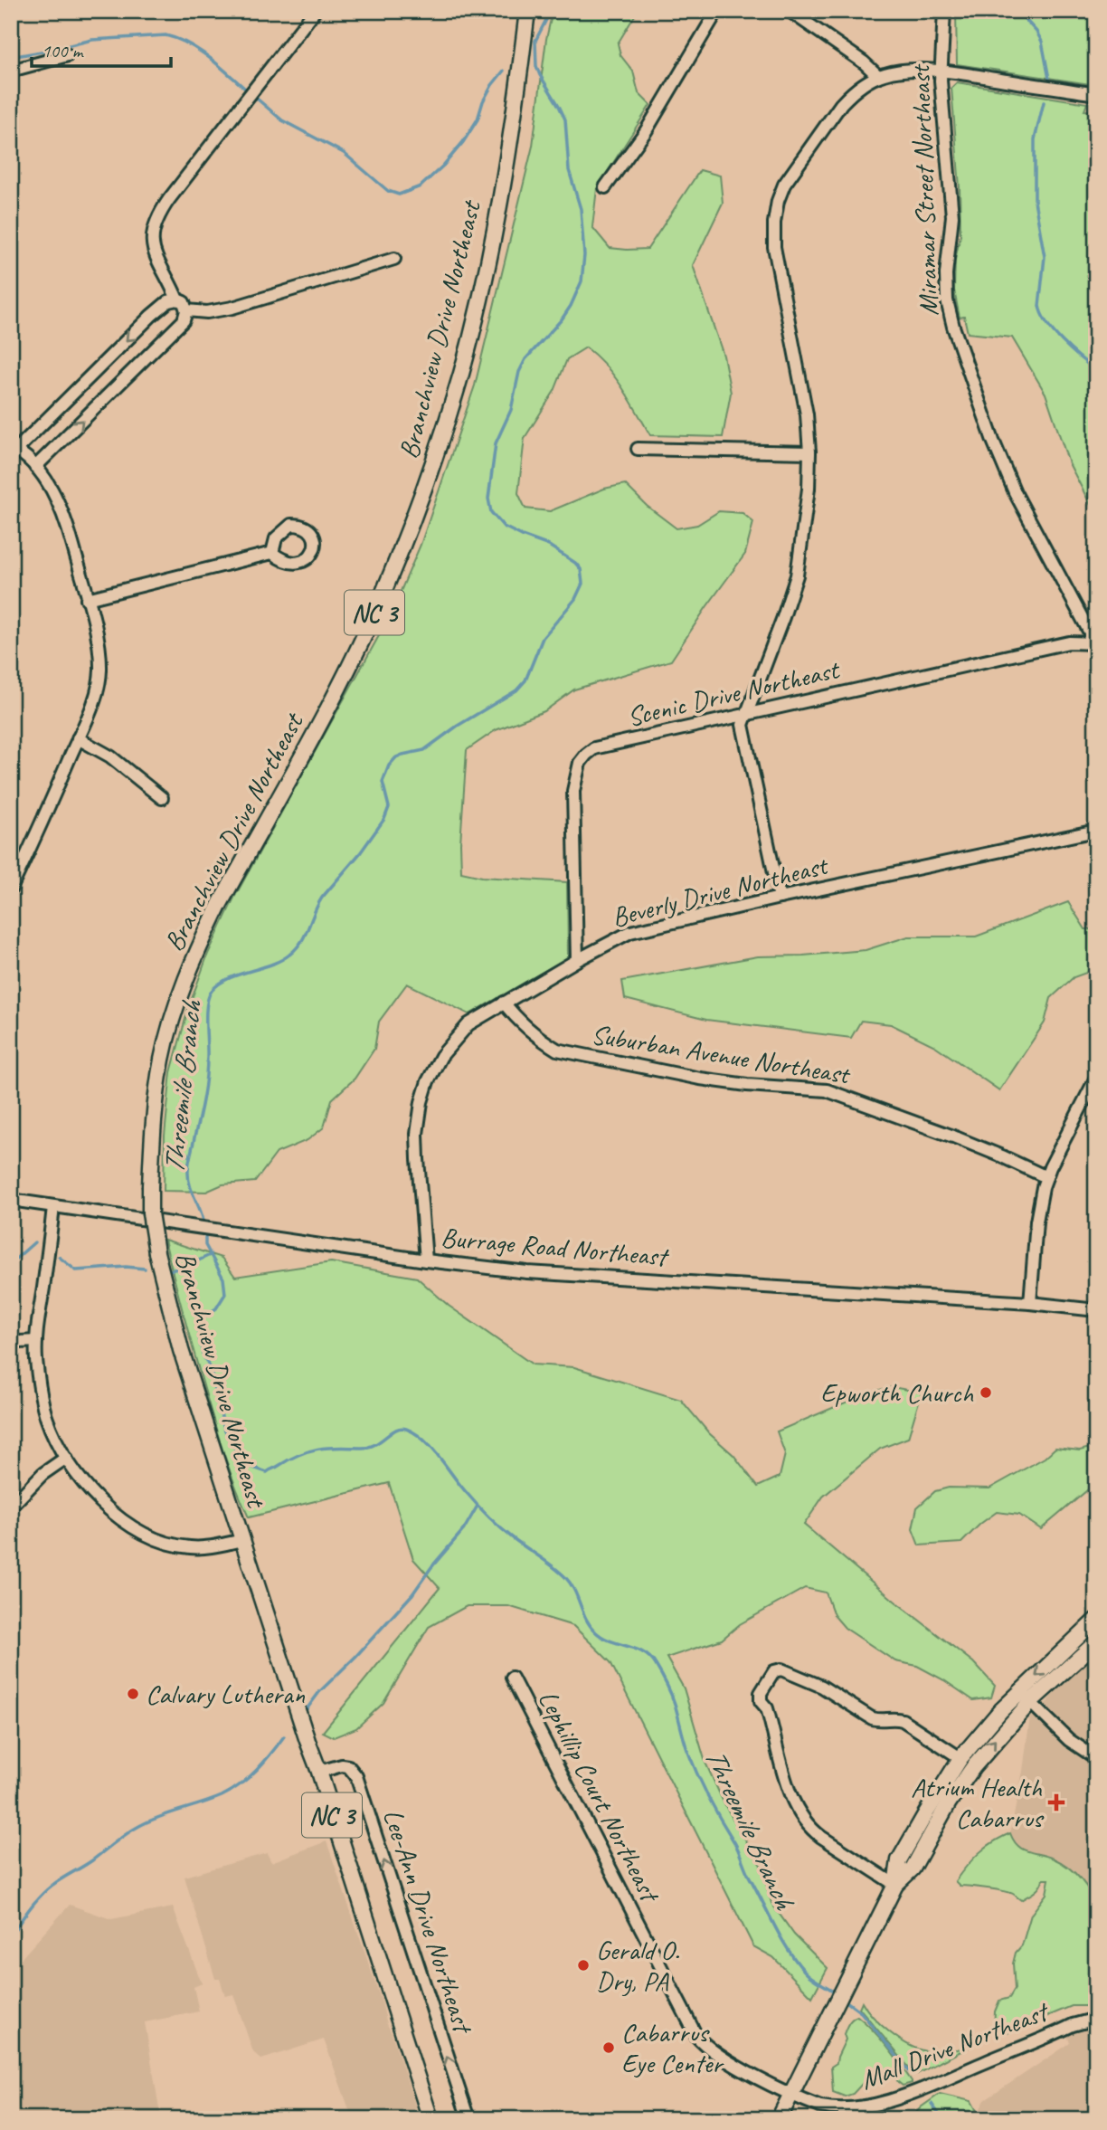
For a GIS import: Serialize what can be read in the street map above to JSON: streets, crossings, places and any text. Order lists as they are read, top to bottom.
{
  "streets": {
    "main road": ["Branchview Drive Northeast", "NC 3"],
    "street": [
      "Miramar Street Northeast",
      "Scenic Drive Northeast",
      "Beverly Drive Northeast",
      "Suburban Avenue Northeast",
      "Burrage Road Northeast",
      "Lephillip Court Northeast",
      "Lee-Ann Drive Northeast",
      "Mall Drive Northeast"
    ]
  },
  "crossings": [
    ["Miramar Street Northeast", "Scenic Drive Northeast"],
    ["Branchview Drive Northeast", "Lee-Ann Drive Northeast"],
    ["Scenic Drive Northeast", "Beverly Drive Northeast"],
    ["Beverly Drive Northeast", "Suburban Avenue Northeast"],
    ["Beverly Drive Northeast", "Burrage Road Northeast"],
    ["Lephillip Court Northeast", "Mall Drive Northeast"]
  ],
  "one_way": ["Lee-Ann Drive Northeast"],
  "water": ["Threemile Branch"],
  "places": {
    "other": [
      "Epworth Church",
      "Calvary Lutheran",
      "Gerald O. Dry, PA",
      "Cabarrus Eye Center"
    ],
    "health": ["Atrium Health Cabarrus"]
  },
  "scale_bar": "100 m"
}
